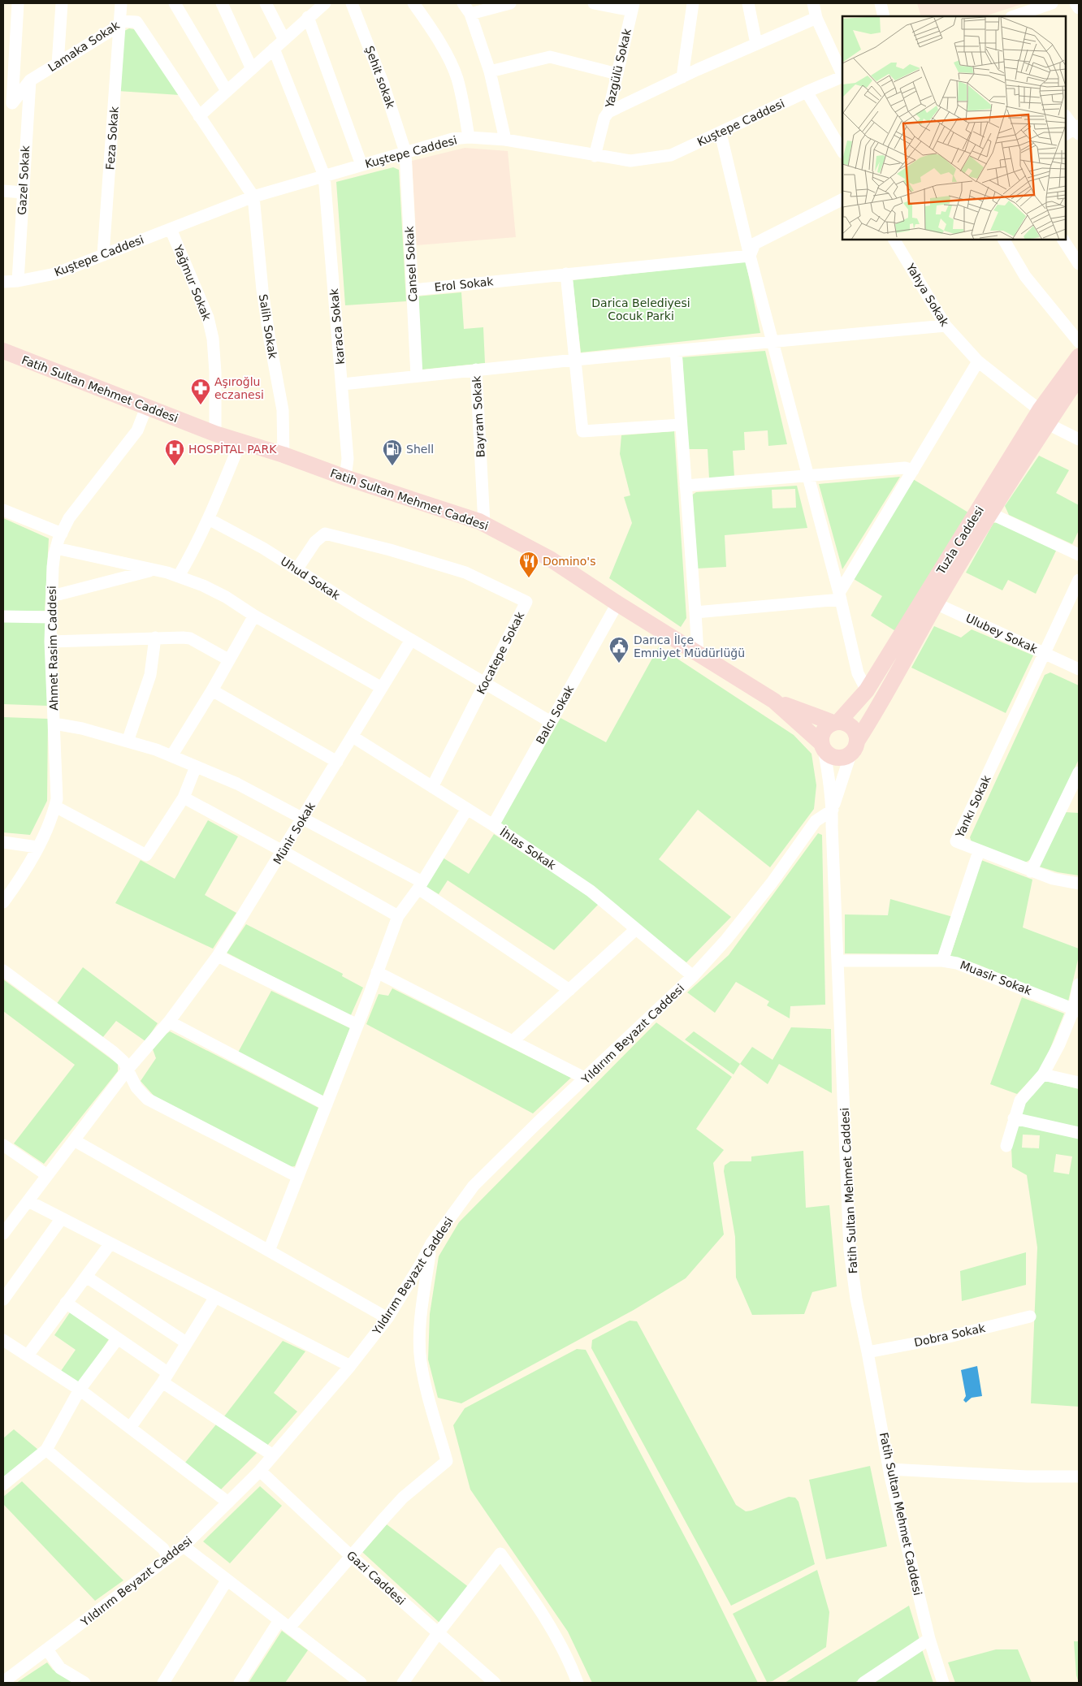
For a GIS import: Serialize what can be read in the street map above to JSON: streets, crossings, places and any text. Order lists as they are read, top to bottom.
{
  "streets": {
    "main road": ["Fatih Sultan Mehmet Caddesi", "Tuzla Caddesi"],
    "street": [
      "Lamaka Sokak",
      "Yazgülü Sokak",
      "Şehit sokak",
      "Kuştepe Caddesi",
      "Feza Sokak",
      "Gazel Sokak",
      "Cansel Sokak",
      "Yağmur Sokak",
      "Erol Sokak",
      "Yahya Sokak",
      "Salih Sokak",
      "karaca Sokak",
      "Bayram Sokak",
      "Uhud Sokak",
      "Ulubey Sokak",
      "Ahmet Rasim Caddesi",
      "Kocatepe Sokak",
      "Balcı Sokak",
      "Yankı Sokak",
      "Münir Sokak",
      "İhlas Sokak",
      "Muasir Sokak",
      "Yıldırım Beyazıt Caddesi",
      "Dobra Sokak",
      "Gazi Caddesi"
    ]
  },
  "crossings": [
    ["Lamaka Sokak", "Feza Sokak"],
    ["Lamaka Sokak", "Gazel Sokak"],
    ["Yazgülü Sokak", "Kuştepe Caddesi"],
    ["Şehit sokak", "Kuştepe Caddesi"],
    ["Şehit sokak", "Cansel Sokak"],
    ["Kuştepe Caddesi", "Feza Sokak"],
    ["Kuştepe Caddesi", "Gazel Sokak"],
    ["Kuştepe Caddesi", "Cansel Sokak"],
    ["Kuştepe Caddesi", "Yağmur Sokak"],
    ["Kuştepe Caddesi", "Salih Sokak"],
    ["Kuştepe Caddesi", "karaca Sokak"],
    ["Cansel Sokak", "Erol Sokak"],
    ["Cansel Sokak", "Bayram Sokak"],
    ["Yağmur Sokak", "Fatih Sultan Mehmet Caddesi"],
    ["Yahya Sokak", "Tuzla Caddesi"],
    ["Salih Sokak", "Fatih Sultan Mehmet Caddesi"],
    ["karaca Sokak", "Fatih Sultan Mehmet Caddesi"],
    ["karaca Sokak", "Bayram Sokak"],
    ["Fatih Sultan Mehmet Caddesi", "Bayram Sokak"],
    ["Fatih Sultan Mehmet Caddesi", "Tuzla Caddesi"],
    ["Fatih Sultan Mehmet Caddesi", "Ahmet Rasim Caddesi"],
    ["Fatih Sultan Mehmet Caddesi", "Balcı Sokak"],
    ["Fatih Sultan Mehmet Caddesi", "Muasir Sokak"],
    ["Fatih Sultan Mehmet Caddesi", "Yıldırım Beyazıt Caddesi"],
    ["Fatih Sultan Mehmet Caddesi", "Dobra Sokak"],
    ["Tuzla Caddesi", "Ulubey Sokak"],
    ["Uhud Sokak", "Kocatepe Sokak"],
    ["Uhud Sokak", "Münir Sokak"],
    ["Ulubey Sokak", "Yankı Sokak"],
    ["Kocatepe Sokak", "İhlas Sokak"],
    ["Balcı Sokak", "İhlas Sokak"],
    ["Münir Sokak", "İhlas Sokak"],
    ["İhlas Sokak", "Yıldırım Beyazıt Caddesi"],
    ["Yıldırım Beyazıt Caddesi", "Gazi Caddesi"]
  ],
  "parks": ["Darica Belediyesi Cocuk Parki"],
  "places": {
    "pharmacy": ["Aşıroğlu eczanesi"],
    "hospital": ["HOSPİTAL PARK"],
    "fuel station": ["Shell"],
    "restaurant": ["Domino's"],
    "public building": ["Darıca İlçe Emniyet Müdürlüğü"]
  }
}
